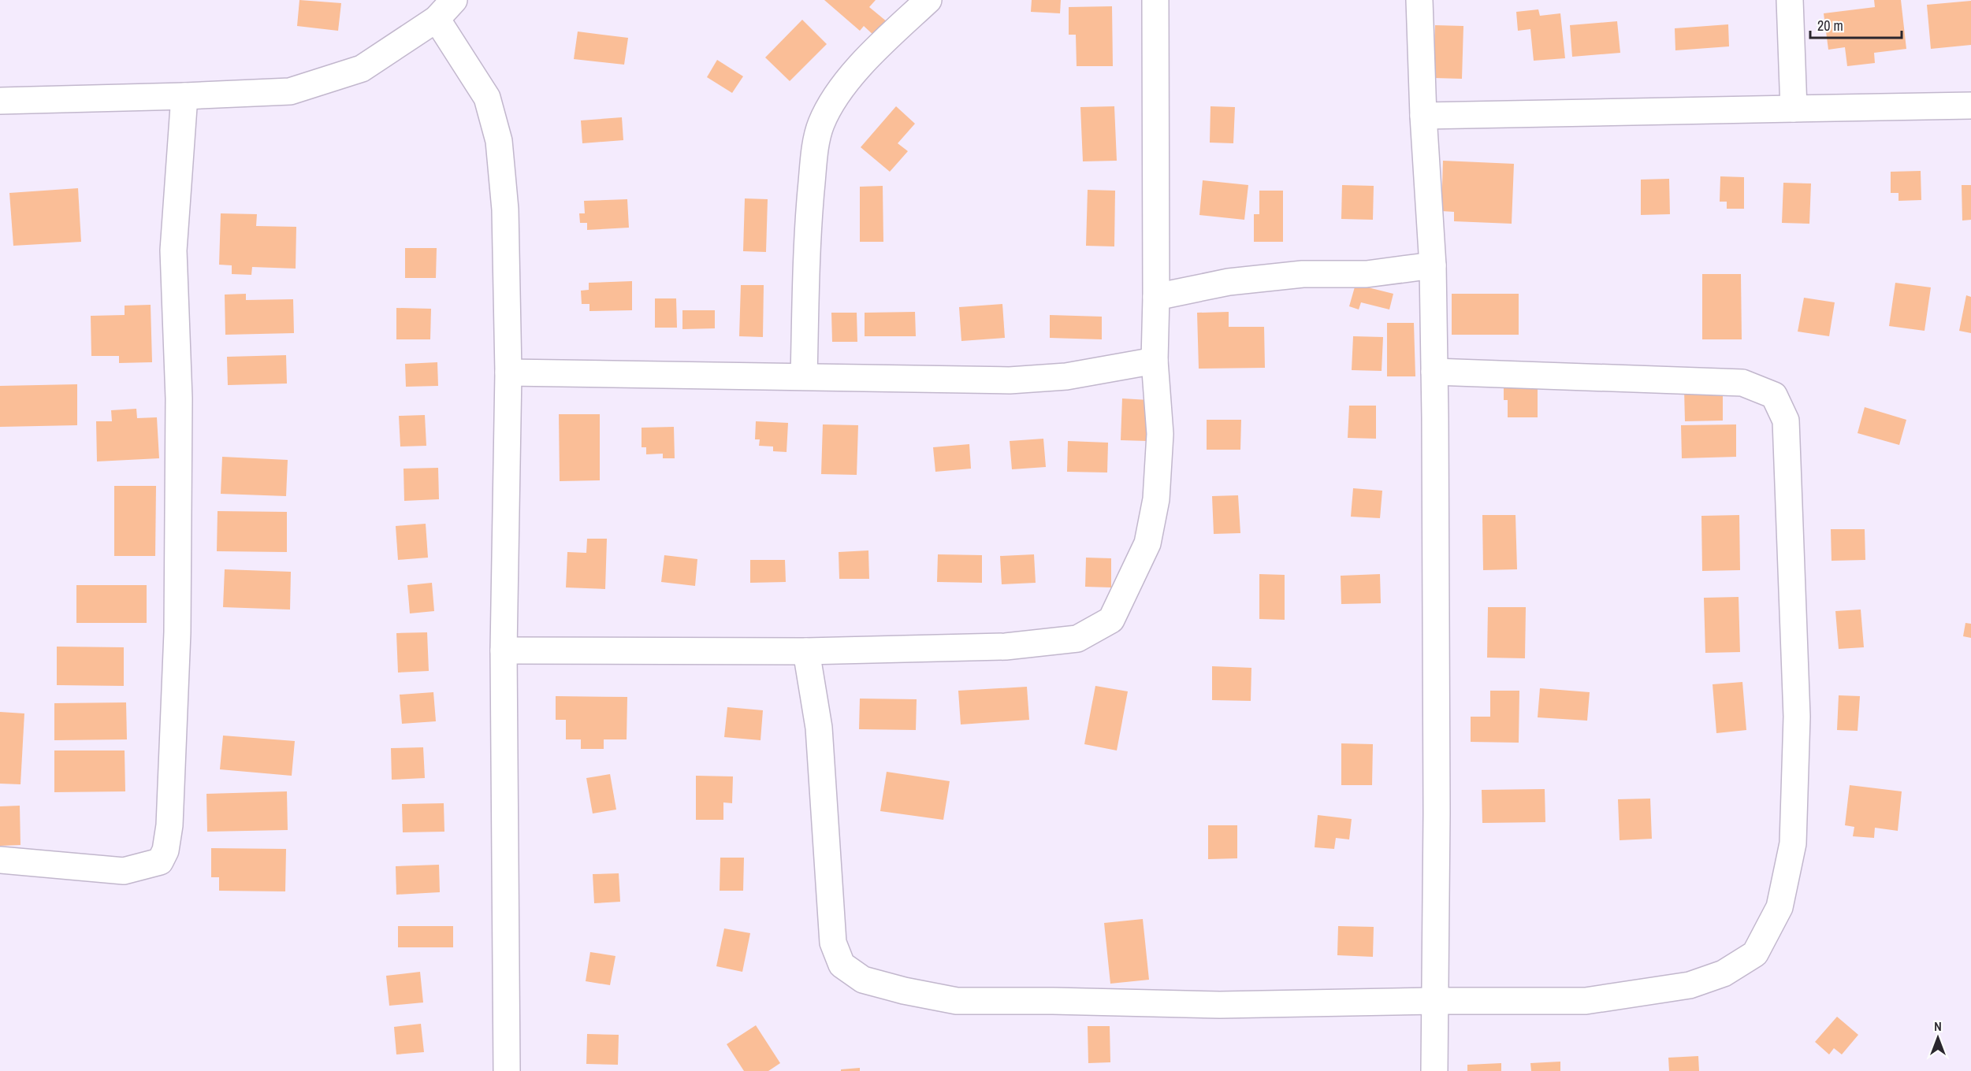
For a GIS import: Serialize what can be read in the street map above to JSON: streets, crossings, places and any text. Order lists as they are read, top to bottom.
{
  "scale_bar": "20 m",
  "north": "top"
}
